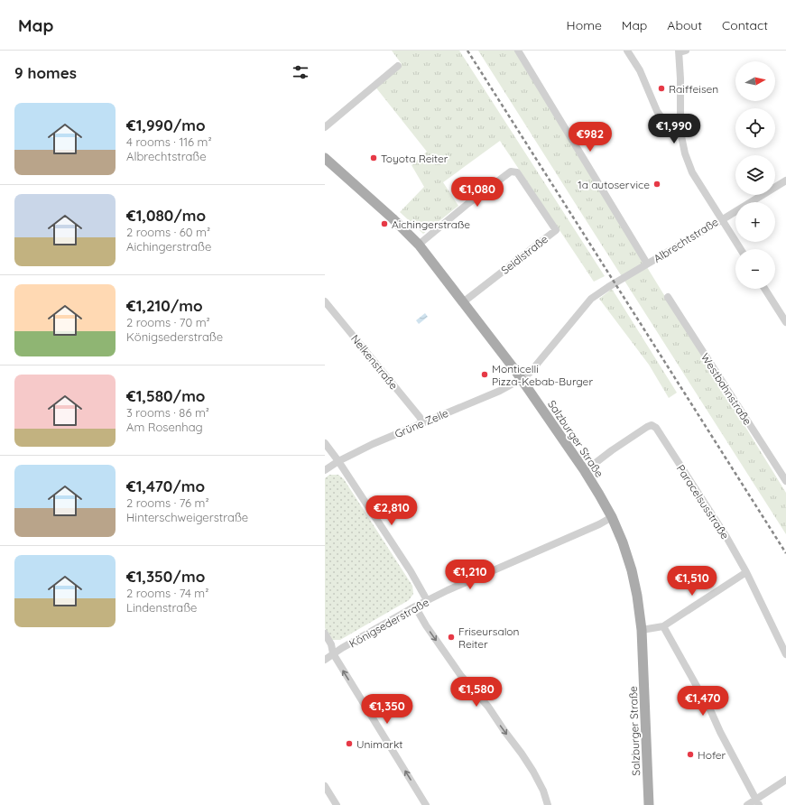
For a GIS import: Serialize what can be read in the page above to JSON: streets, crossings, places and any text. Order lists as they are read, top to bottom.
{
  "streets": {
    "main road": ["Salzburger Straße"],
    "street": [
      "Albrechtstraße",
      "Seidlstraße",
      "Nelkenstraße",
      "Westbahnstraße",
      "Grüne Zeile",
      "Paracelsusstraße",
      "Königsederstraße"
    ]
  },
  "crossings": [
    ["Albrechtstraße", "Grüne Zeile"],
    ["Albrechtstraße", "Salzburger Straße"],
    ["Seidlstraße", "Salzburger Straße"],
    ["Nelkenstraße", "Grüne Zeile"],
    ["Grüne Zeile", "Salzburger Straße"],
    ["Salzburger Straße", "Paracelsusstraße"],
    ["Salzburger Straße", "Königsederstraße"]
  ],
  "places": [
    "Raiffeisen",
    "Toyota Reiter",
    "1a autoservice",
    "Aichingerstraße",
    "Monticelli Pizza-Kebab-Burger",
    "Friseursalon Reiter",
    "Unimarkt",
    "Hofer"
  ],
  "north": "right",
  "page": {
    "header": "Map",
    "nav": [
      "Home",
      "Map",
      "About",
      "Contact"
    ],
    "heading": "9 homes",
    "map_buttons": ["+", "−"],
    "list": [
      {
        "name": "€1,990/mo",
        "note": "4 rooms · 116 m² · Albrechtstraße"
      },
      {
        "name": "€1,080/mo",
        "note": "2 rooms · 60 m² · Aichingerstraße"
      },
      {
        "name": "€1,210/mo",
        "note": "2 rooms · 70 m² · Königsederstraße"
      },
      {
        "name": "€1,580/mo",
        "note": "3 rooms · 86 m² · Am Rosenhag"
      },
      {
        "name": "€1,470/mo",
        "note": "2 rooms · 76 m² · Hinterschweigerstraße"
      },
      {
        "name": "€1,350/mo",
        "note": "2 rooms · 74 m² · Lindenstraße"
      }
    ],
    "price": [
      "€1,990",
      "€982",
      "€1,080",
      "€2,810",
      "€1,210",
      "€1,510",
      "€1,580",
      "€1,470",
      "€1,350"
    ]
  }
}
